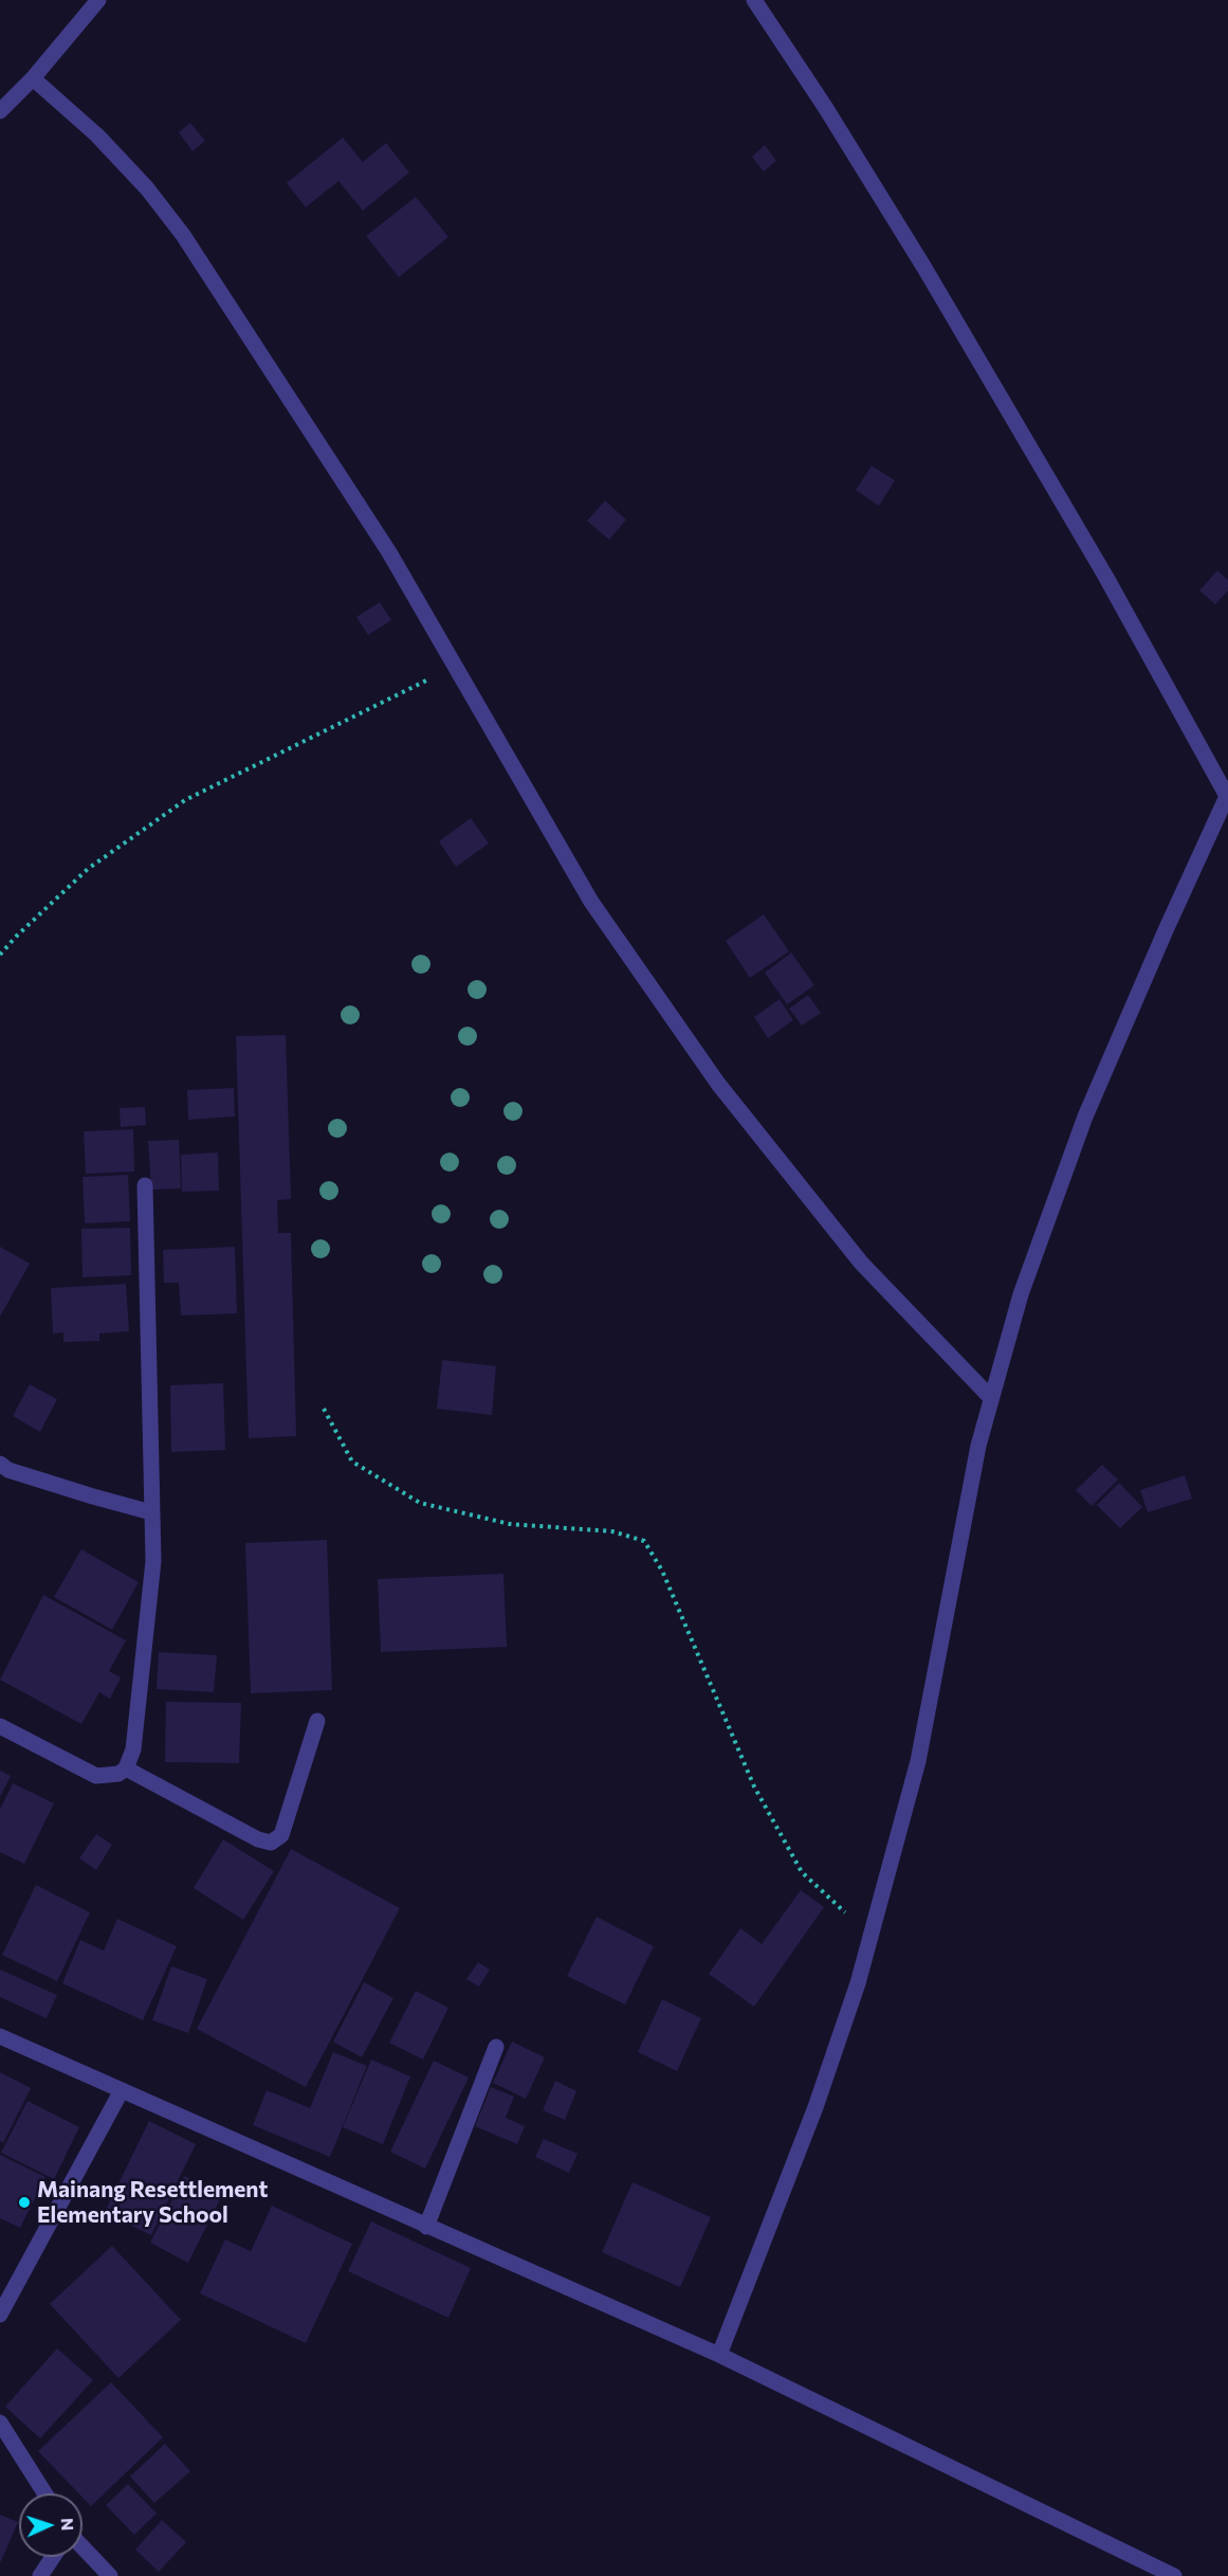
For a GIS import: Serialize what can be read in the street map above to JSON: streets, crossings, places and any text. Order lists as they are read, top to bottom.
{
  "places": ["Mainang Resettlement Elementary School"],
  "north": "right"
}
